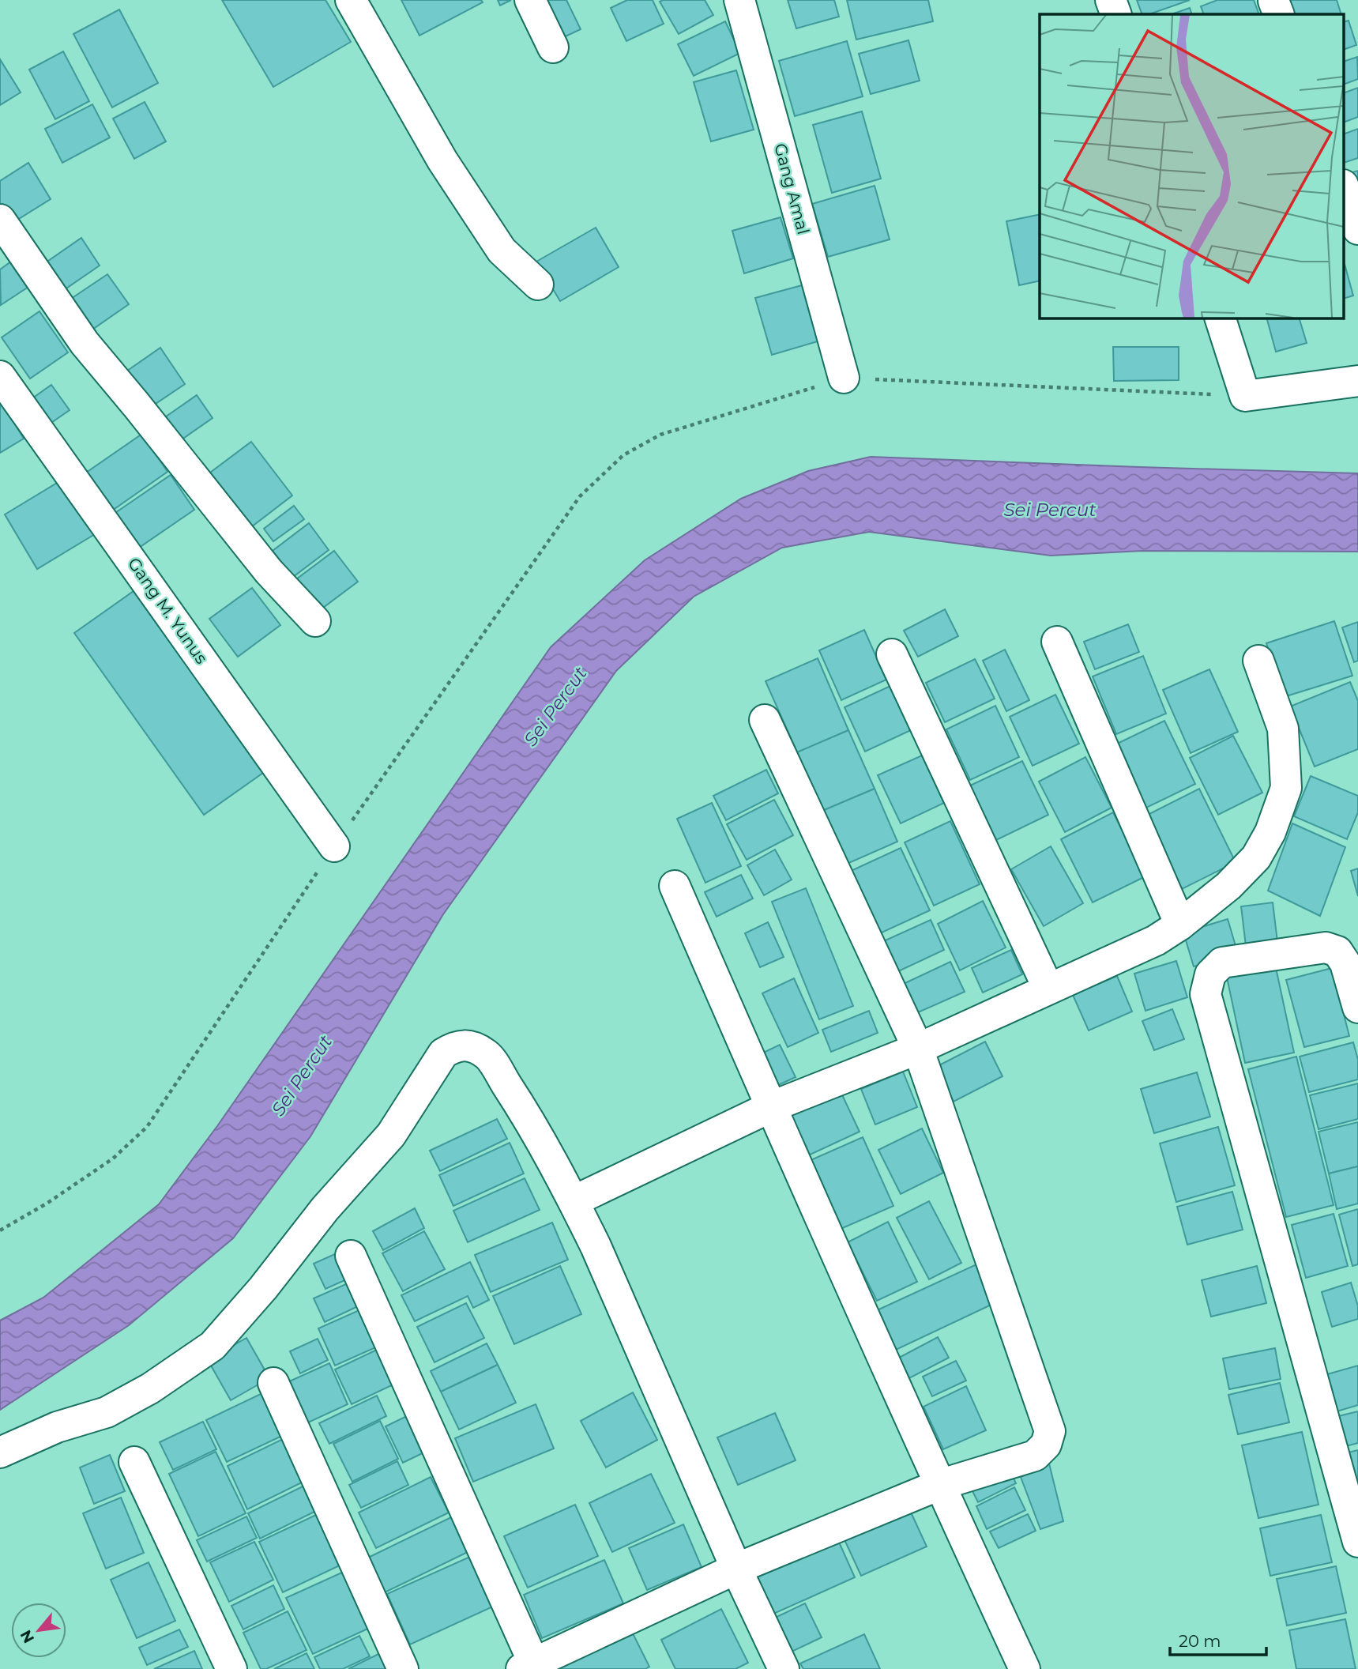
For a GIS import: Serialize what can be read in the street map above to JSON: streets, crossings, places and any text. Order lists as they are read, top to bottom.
{
  "streets": {
    "street": ["Gang Amal", "Gang M. Yunus"]
  },
  "water": ["Sei Percut"],
  "scale_bar": "20 m",
  "north": "bottom left"
}
